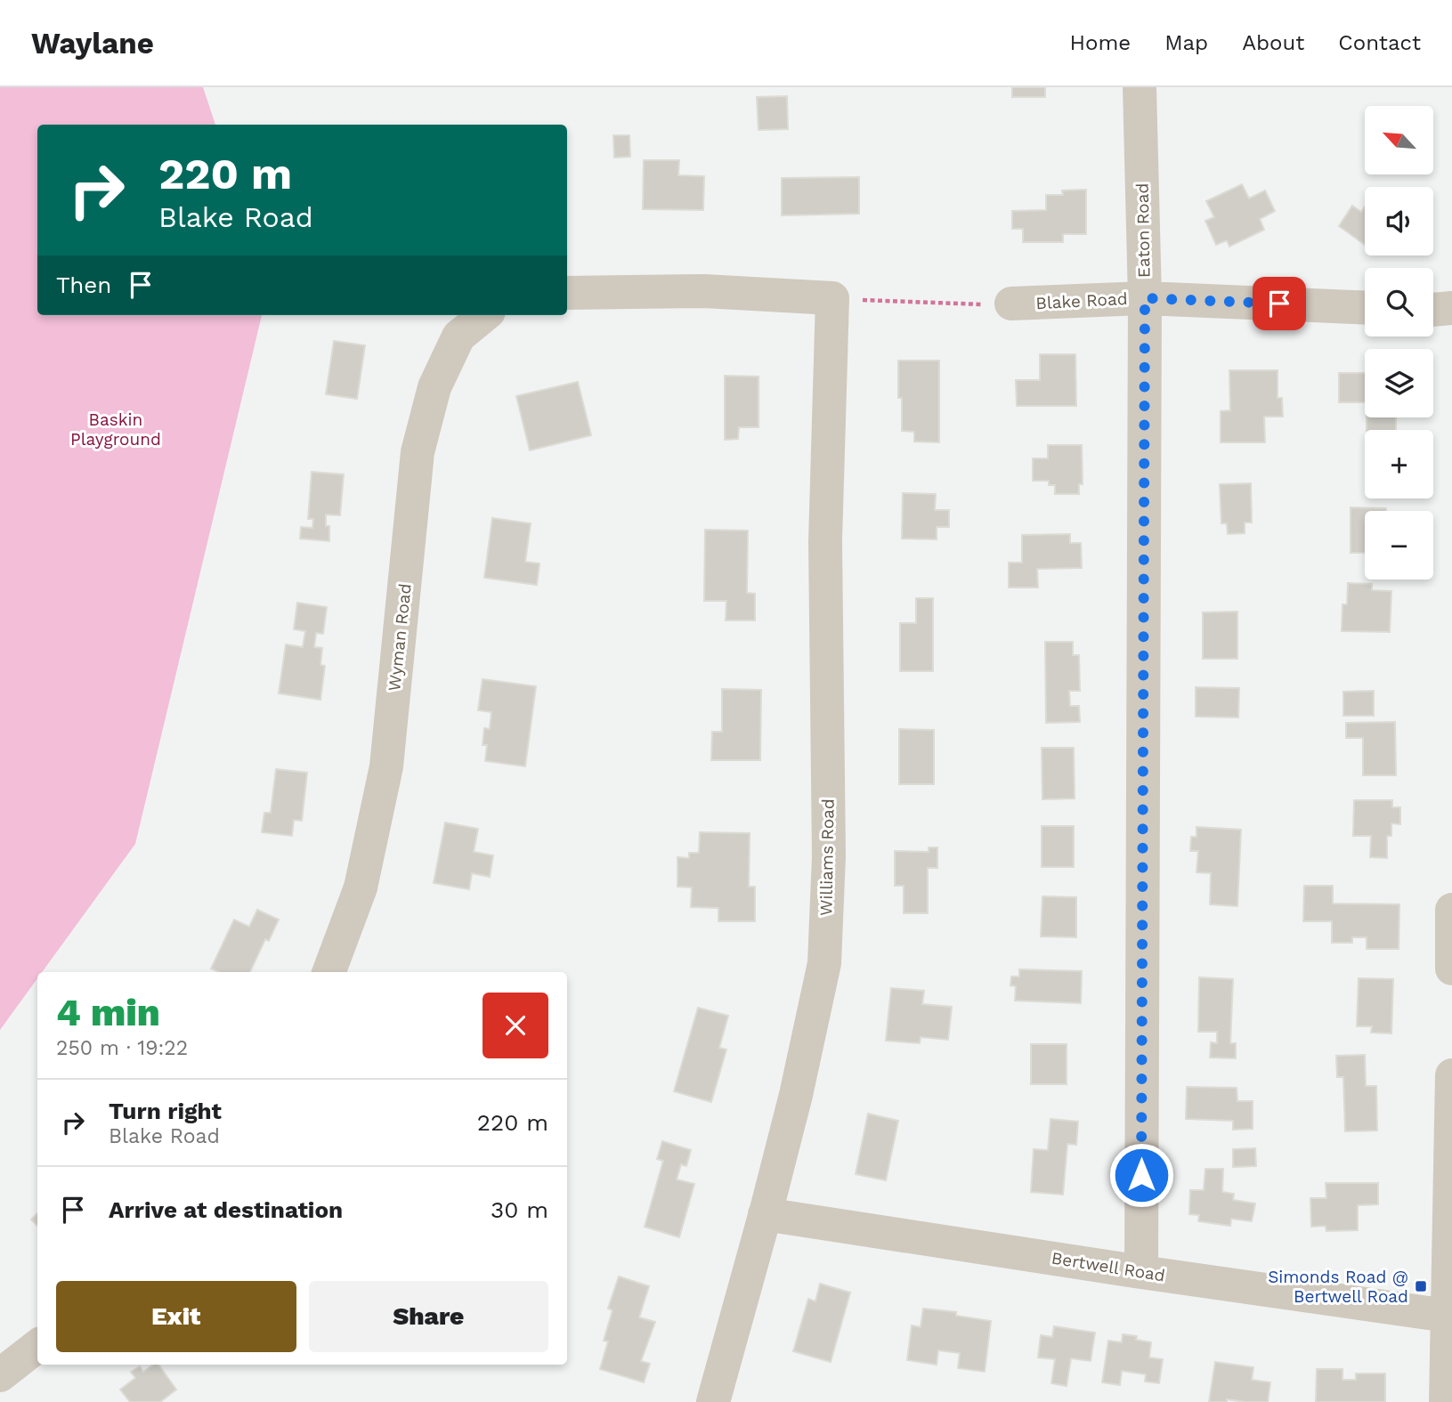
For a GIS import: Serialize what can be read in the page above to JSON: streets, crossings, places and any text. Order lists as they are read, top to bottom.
{
  "streets": {
    "street": [
      "Eaton Road",
      "Blake Road",
      "Wyman Road",
      "Williams Road",
      "Bertwell Road"
    ]
  },
  "crossings": [
    ["Eaton Road", "Blake Road"],
    ["Eaton Road", "Bertwell Road"],
    ["Williams Road", "Bertwell Road"]
  ],
  "parks": ["Baskin Playground"],
  "places": {
    "transit": ["Simonds Road @ Bertwell Road"]
  },
  "north": "top left",
  "page": {
    "header": "Waylane",
    "nav": [
      "Home",
      "Map",
      "About",
      "Contact"
    ],
    "map_buttons": ["+", "−"],
    "turn": ["220 m", "Blake Road"],
    "then": "Then",
    "heading": ["4 min", "250 m · 19:22"],
    "list": [
      {
        "name": "Turn right",
        "note": "Blake Road",
        "value": "220 m"
      },
      {
        "name": "Arrive at destination",
        "value": "30 m"
      }
    ],
    "buttons": ["Exit", "Share"]
  }
}
